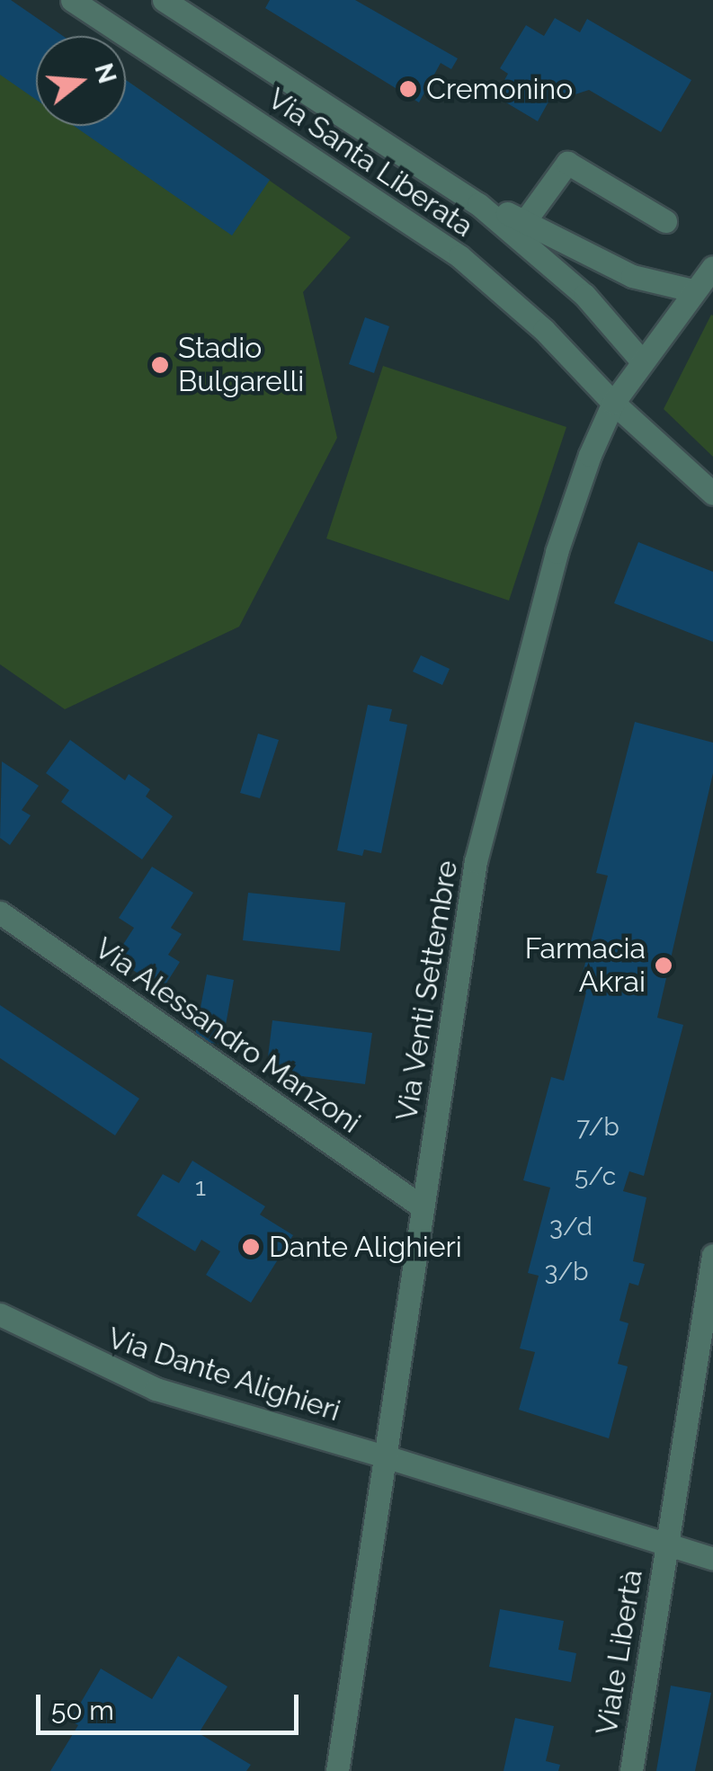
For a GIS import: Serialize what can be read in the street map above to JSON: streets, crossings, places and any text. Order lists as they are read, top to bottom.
{
  "streets": {
    "street": [
      "Via Santa Liberata",
      "Via Venti Settembre",
      "Via Alessandro Manzoni",
      "Via Dante Alighieri",
      "Viale Libertà"
    ]
  },
  "crossings": [
    ["Via Santa Liberata", "Via Venti Settembre"],
    ["Via Venti Settembre", "Via Alessandro Manzoni"],
    ["Via Venti Settembre", "Via Dante Alighieri"],
    ["Via Dante Alighieri", "Viale Libertà"]
  ],
  "places": [
    "Cremonino",
    "Stadio Bulgarelli",
    "Farmacia Akrai",
    "Dante Alighieri"
  ],
  "house_numbers": [
    "7/b",
    "5/c",
    "1",
    "3/d",
    "3/b"
  ],
  "scale_bar": "50 m",
  "north": "right"
}
